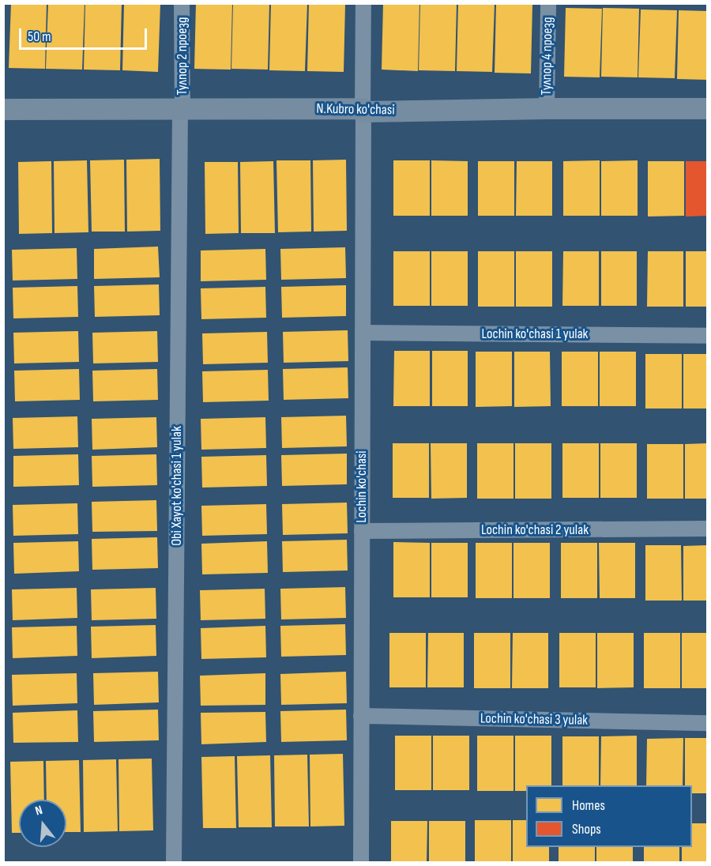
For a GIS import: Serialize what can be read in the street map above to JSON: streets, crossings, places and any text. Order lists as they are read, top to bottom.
{
  "streets": {
    "street": [
      "Тулпор 2 проезд",
      "Тулпор 4 проезд",
      "N.Kubro ko'chasi",
      "Lochin ko'chasi 1 yulak",
      "Obi Xayot ko'chasi 1 yulak",
      "Lochin ko'chasi",
      "Lochin ko'chasi 2 yulak",
      "Lochin ko'chasi 3 yulak"
    ]
  },
  "crossings": [
    ["Тулпор 2 проезд", "N.Kubro ko'chasi"],
    ["Тулпор 2 проезд", "Obi Xayot ko'chasi 1 yulak"],
    ["Тулпор 4 проезд", "N.Kubro ko'chasi"],
    ["N.Kubro ko'chasi", "Obi Xayot ko'chasi 1 yulak"],
    ["N.Kubro ko'chasi", "Lochin ko'chasi"],
    ["Lochin ko'chasi 1 yulak", "Lochin ko'chasi"],
    ["Lochin ko'chasi", "Lochin ko'chasi 2 yulak"],
    ["Lochin ko'chasi", "Lochin ko'chasi 3 yulak"]
  ],
  "legend": ["Homes", "Shops"],
  "scale_bar": "50 m",
  "north": "top"
}
